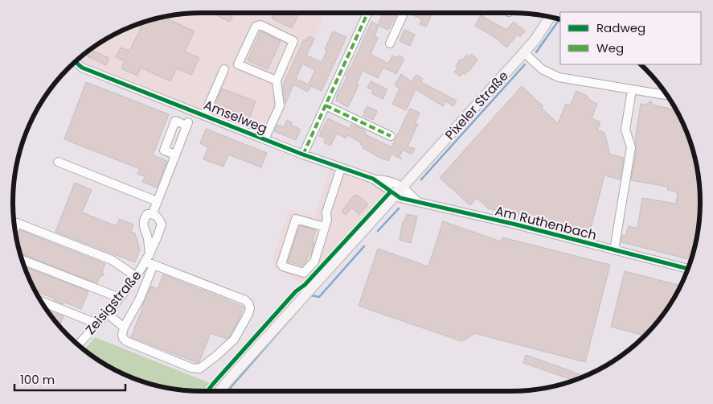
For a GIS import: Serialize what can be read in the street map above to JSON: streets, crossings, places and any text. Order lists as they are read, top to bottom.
{
  "streets": {
    "main road": ["Pixeler Straße"],
    "street": ["Amselweg", "Am Ruthenbach", "Zeisigstraße"]
  },
  "crossings": [
    ["Pixeler Straße", "Amselweg"],
    ["Pixeler Straße", "Am Ruthenbach"],
    ["Amselweg", "Am Ruthenbach"]
  ],
  "legend": ["Radweg", "Weg"],
  "scale_bar": "100 m"
}
